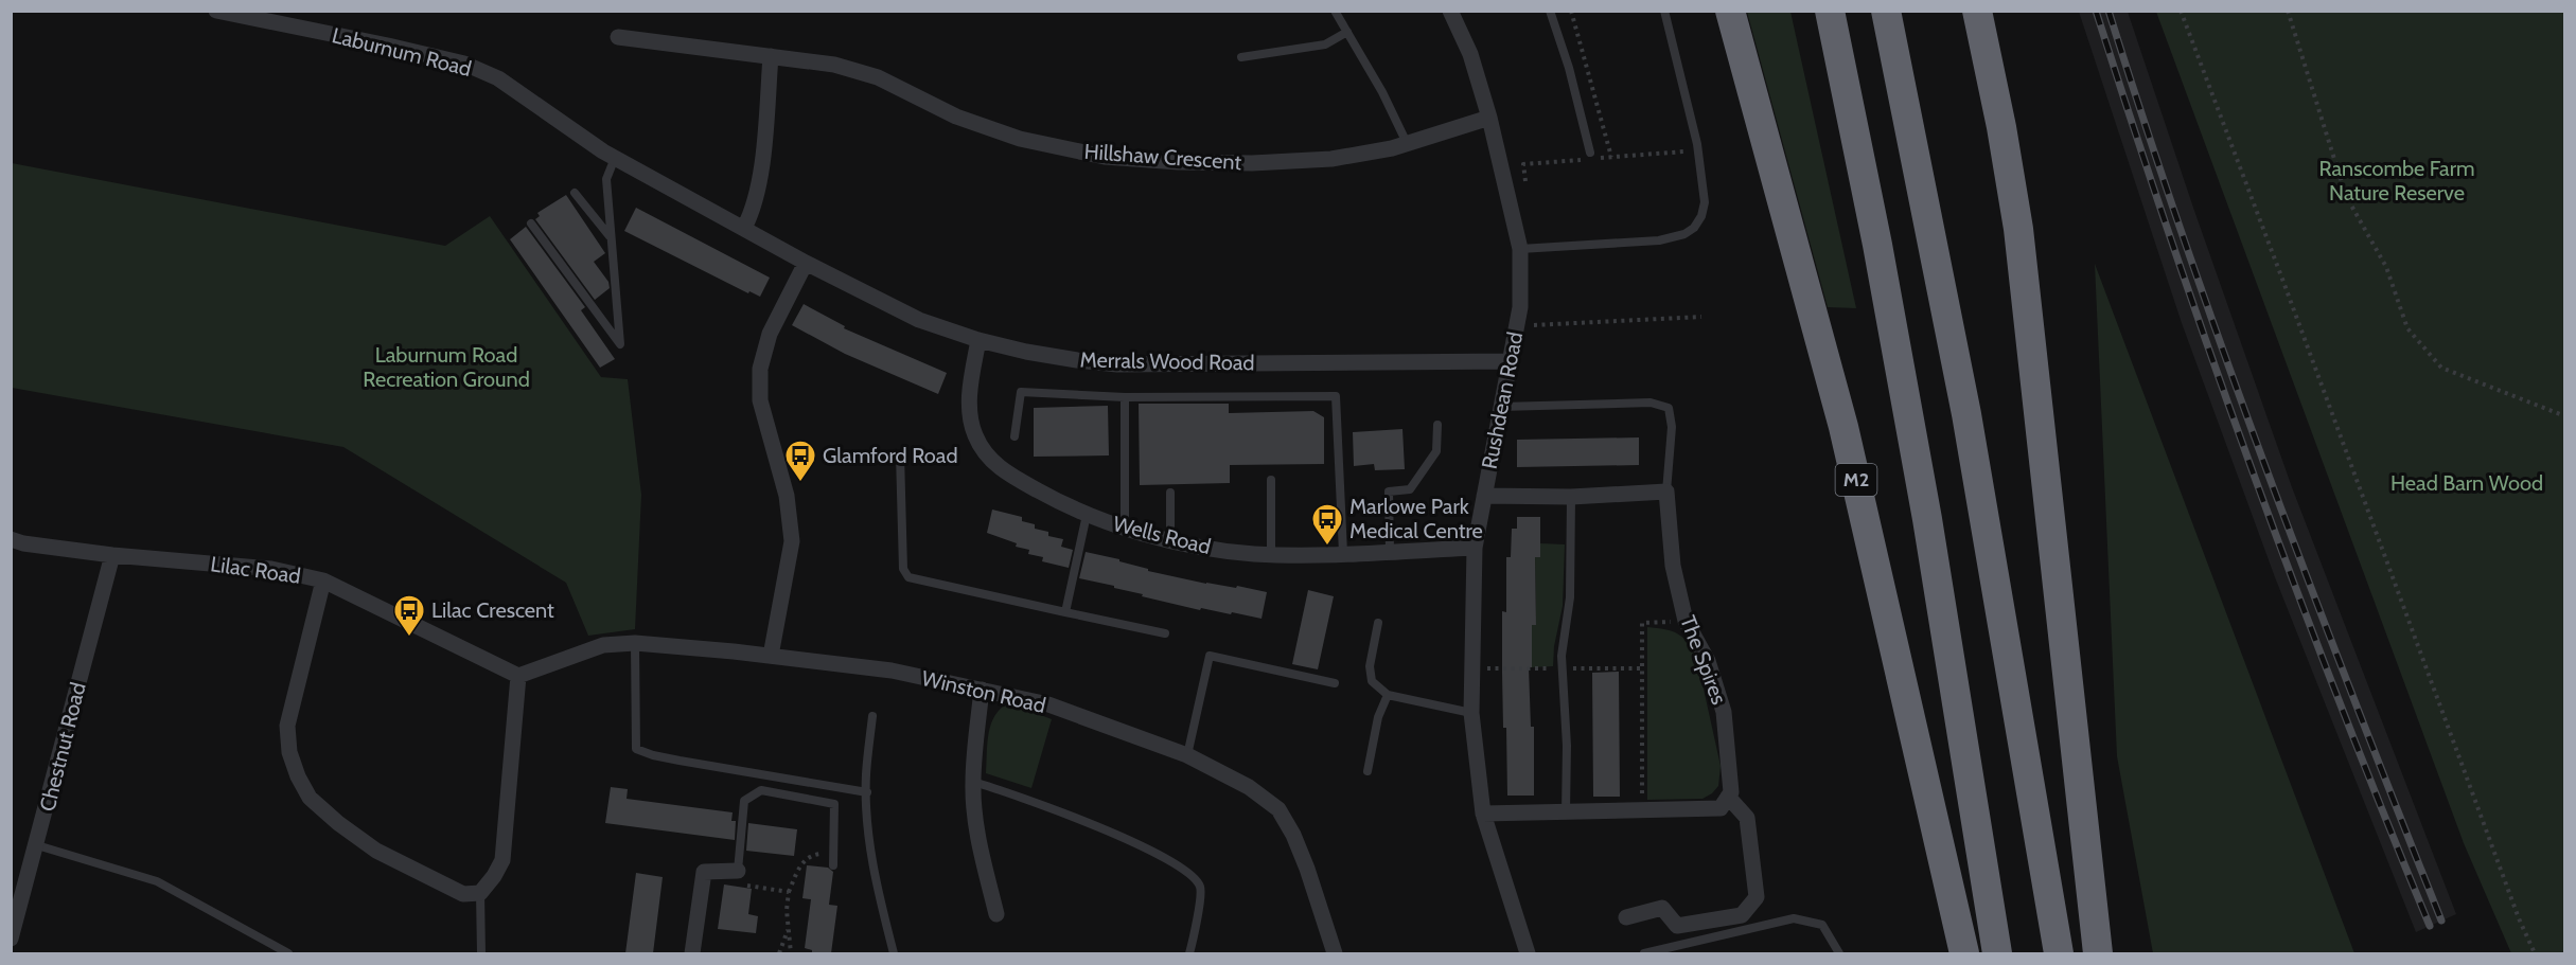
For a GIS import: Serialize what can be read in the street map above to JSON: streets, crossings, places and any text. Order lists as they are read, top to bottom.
{
  "streets": {
    "highway": ["M2"],
    "street": [
      "Laburnum Road",
      "Hillshaw Crescent",
      "Merrals Wood Road",
      "Rushdean Road",
      "Wells Road",
      "Lilac Road",
      "The Spires",
      "Winston Road",
      "Chestnut Road"
    ]
  },
  "crossings": [
    ["Laburnum Road", "Merrals Wood Road"],
    ["Hillshaw Crescent", "Rushdean Road"],
    ["Merrals Wood Road", "Rushdean Road"],
    ["Merrals Wood Road", "Wells Road"],
    ["Rushdean Road", "Wells Road"],
    ["Lilac Road", "Winston Road"],
    ["Lilac Road", "Chestnut Road"]
  ],
  "parks": ["Ranscombe Farm Nature Reserve", "Laburnum Road Recreation Ground", "Head Barn Wood"],
  "places": {
    "bus stop": ["Glamford Road", "Marlowe Park Medical Centre", "Lilac Crescent"]
  }
}
